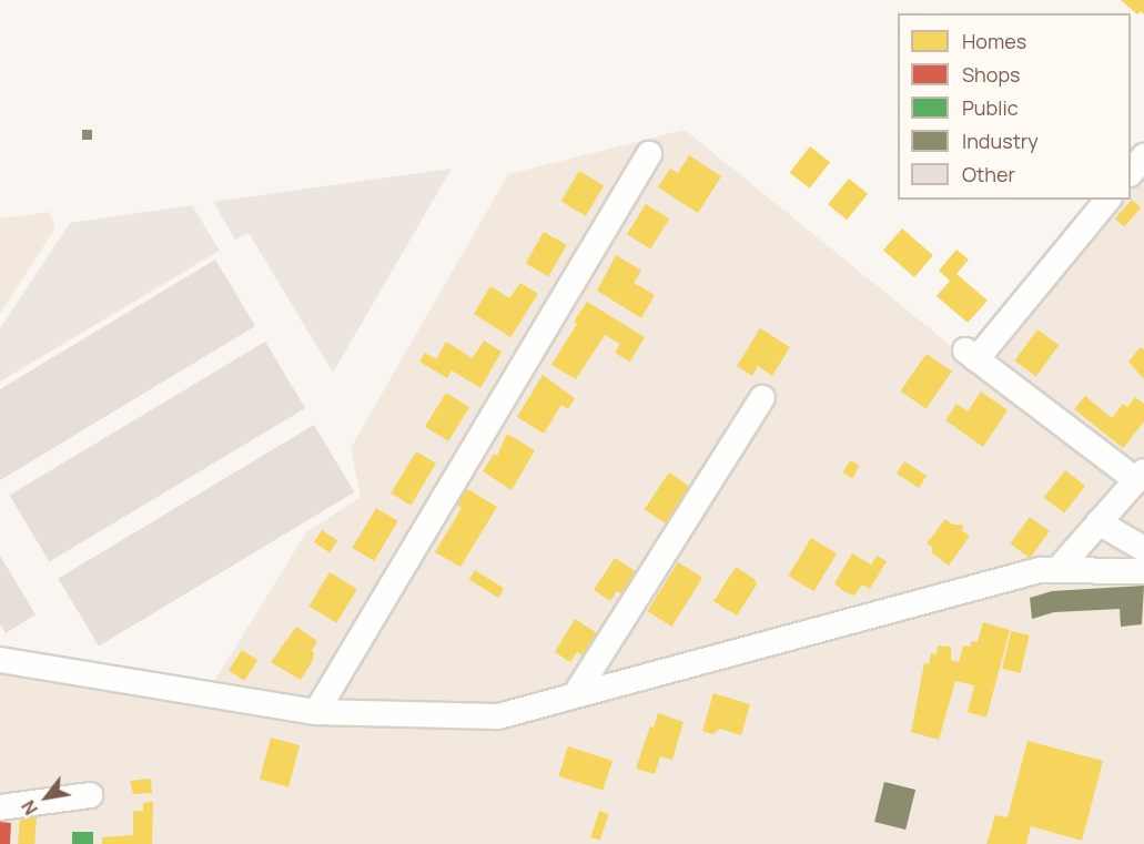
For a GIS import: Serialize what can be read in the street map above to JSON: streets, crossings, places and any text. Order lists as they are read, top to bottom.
{
  "legend": [
    "Homes",
    "Shops",
    "Public",
    "Industry",
    "Other"
  ],
  "north": "bottom left"
}
